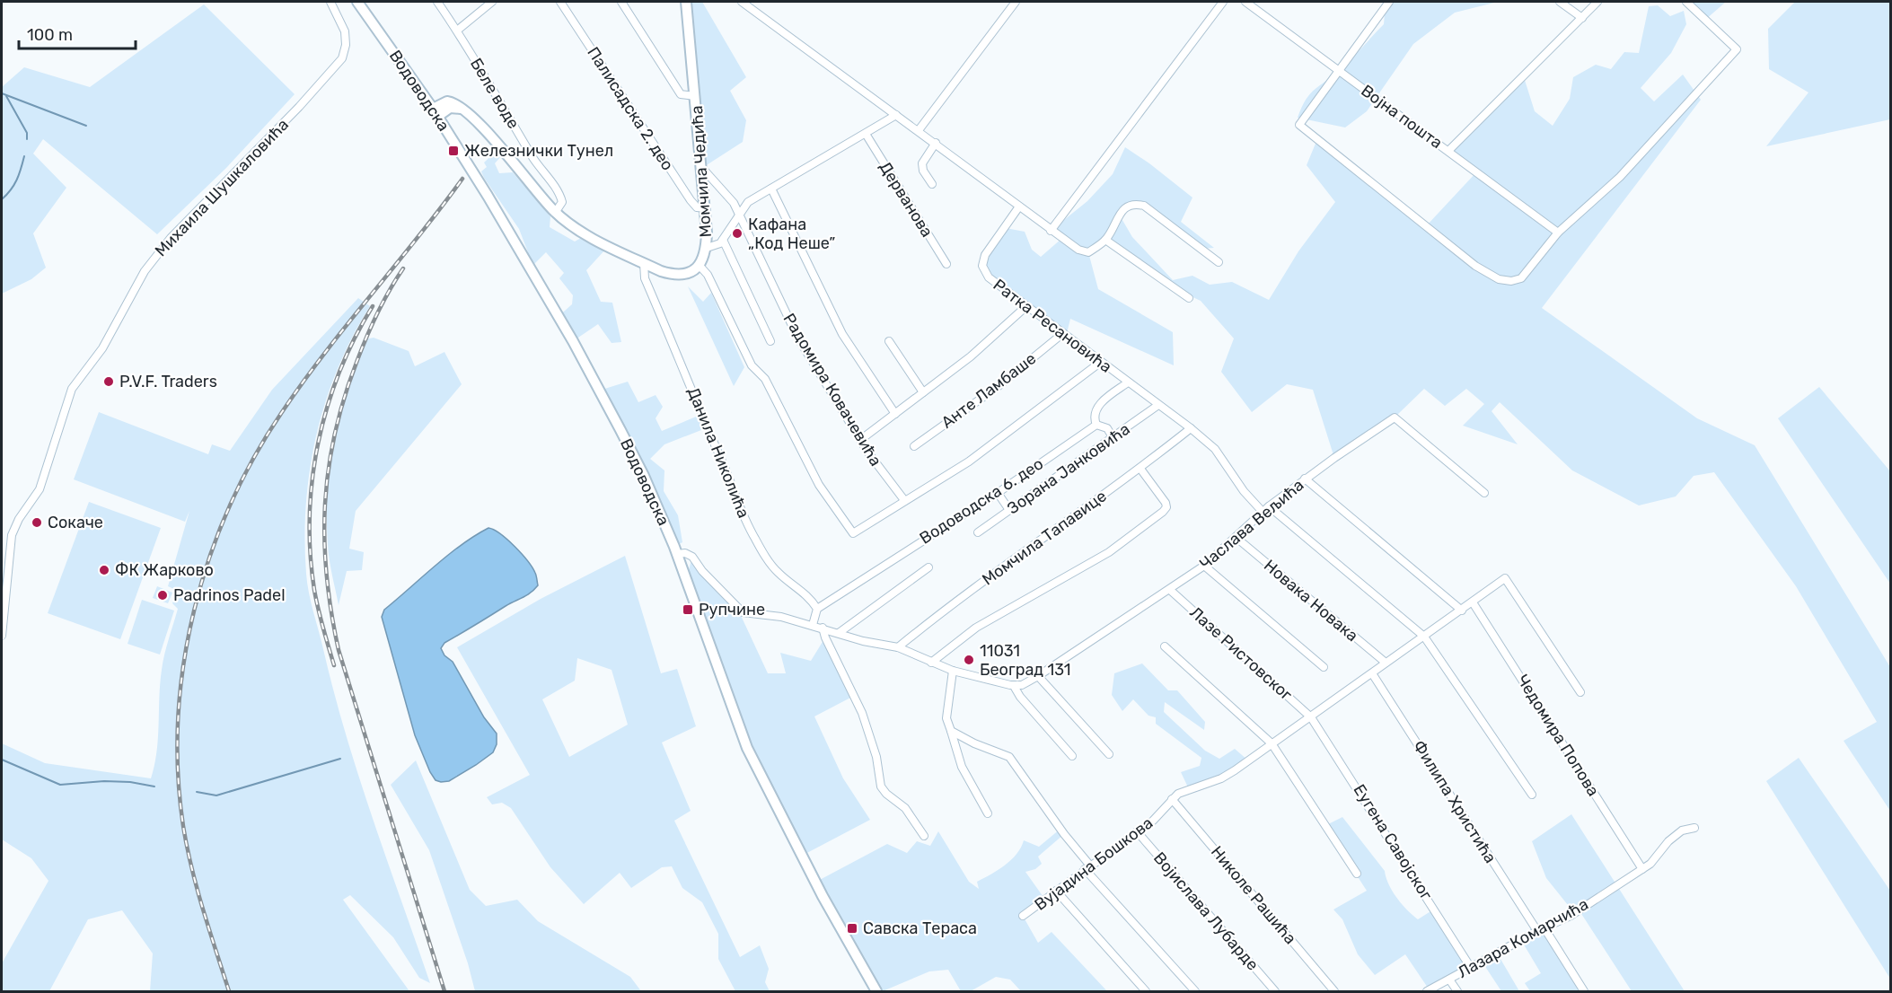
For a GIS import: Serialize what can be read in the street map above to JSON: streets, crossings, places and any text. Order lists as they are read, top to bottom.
{
  "streets": {
    "main road": ["Водоводска", "Момчила Чедића"],
    "street": [
      "Беле воде",
      "Палисадска 2. део",
      "Војна пошта",
      "Михаила Шушкаловића",
      "Дерванова",
      "Ратка Ресановића",
      "Радомира Ковачевића",
      "Анте Ламбаше",
      "Данила Николића",
      "Зорана Јанковића",
      "Водоводска 6. део",
      "Часлава Вељића",
      "Момчила Тапавице",
      "Новака Новака",
      "Лазе Ристовског",
      "Чедомира Попова",
      "Филипа Христића",
      "Еугена Савојског",
      "Вујадина Бошкова",
      "Николе Рашића",
      "Војислава Лубарде",
      "Лазара Комарчића"
    ]
  },
  "crossings": [
    ["Палисадска 2. део", "Момчила Чедића"],
    ["Момчила Чедића", "Радомира Ковачевића"],
    ["Ратка Ресановића", "Анте Ламбаше"],
    ["Ратка Ресановића", "Зорана Јанковића"],
    ["Ратка Ресановића", "Часлава Вељића"],
    ["Ратка Ресановића", "Момчила Тапавице"],
    ["Ратка Ресановића", "Вујадина Бошкова"],
    ["Данила Николића", "Водоводска 6. део"],
    ["Часлава Вељића", "Новака Новака"],
    ["Часлава Вељића", "Лазе Ристовског"],
    ["Новака Новака", "Вујадина Бошкова"],
    ["Лазе Ристовског", "Еугена Савојског"],
    ["Лазе Ристовског", "Вујадина Бошкова"],
    ["Чедомира Попова", "Вујадина Бошкова"],
    ["Чедомира Попова", "Лазара Комарчића"],
    ["Филипа Христића", "Вујадина Бошкова"],
    ["Филипа Христића", "Лазара Комарчића"],
    ["Еугена Савојског", "Вујадина Бошкова"],
    ["Еугена Савојског", "Лазара Комарчића"],
    ["Вујадина Бошкова", "Николе Рашића"],
    ["Вујадина Бошкова", "Војислава Лубарде"]
  ],
  "places": {
    "transit": ["Железнички Тунел", "Рупчине", "Савска Тераса"],
    "other": [
      "Кафана „Код Неше”",
      "P.V.F. Traders",
      "Сокаче",
      "ФК Жарково",
      "Padrinos Padel",
      "11031 Београд 131"
    ]
  },
  "scale_bar": "100 m"
}
